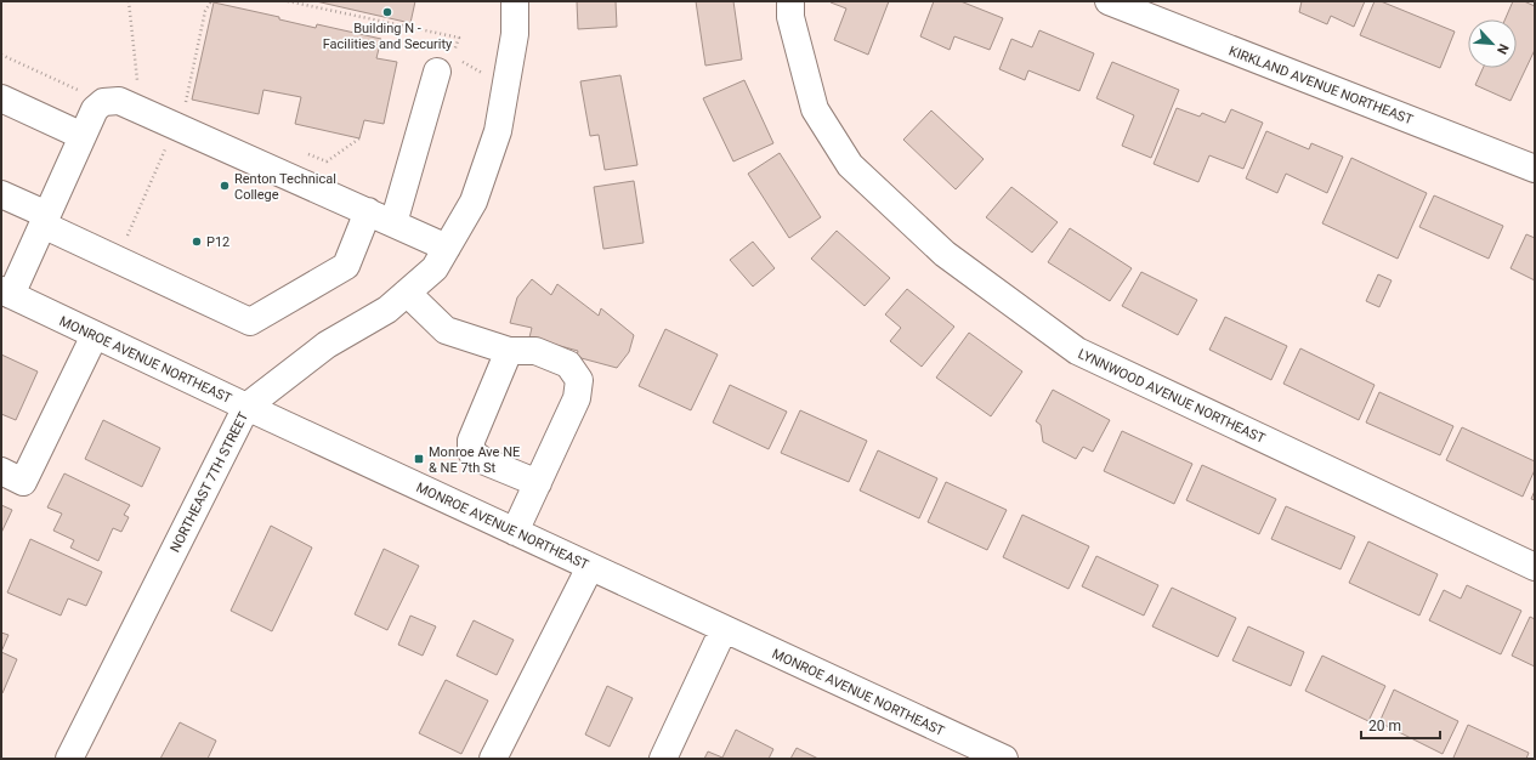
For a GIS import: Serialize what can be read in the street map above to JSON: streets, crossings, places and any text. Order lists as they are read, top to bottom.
{
  "streets": {
    "street": [
      "KIRKLAND AVENUE NORTHEAST",
      "MONROE AVENUE NORTHEAST",
      "LYNNWOOD AVENUE NORTHEAST",
      "NORTHEAST 7TH STREET"
    ]
  },
  "crossings": [
    ["MONROE AVENUE NORTHEAST", "NORTHEAST 7TH STREET"]
  ],
  "places": {
    "other": ["Building N - Facilities and Security", "Renton Technical College", "P12"],
    "transit": ["Monroe Ave NE & NE 7th St"]
  },
  "scale_bar": "20 m",
  "north": "bottom right"
}
